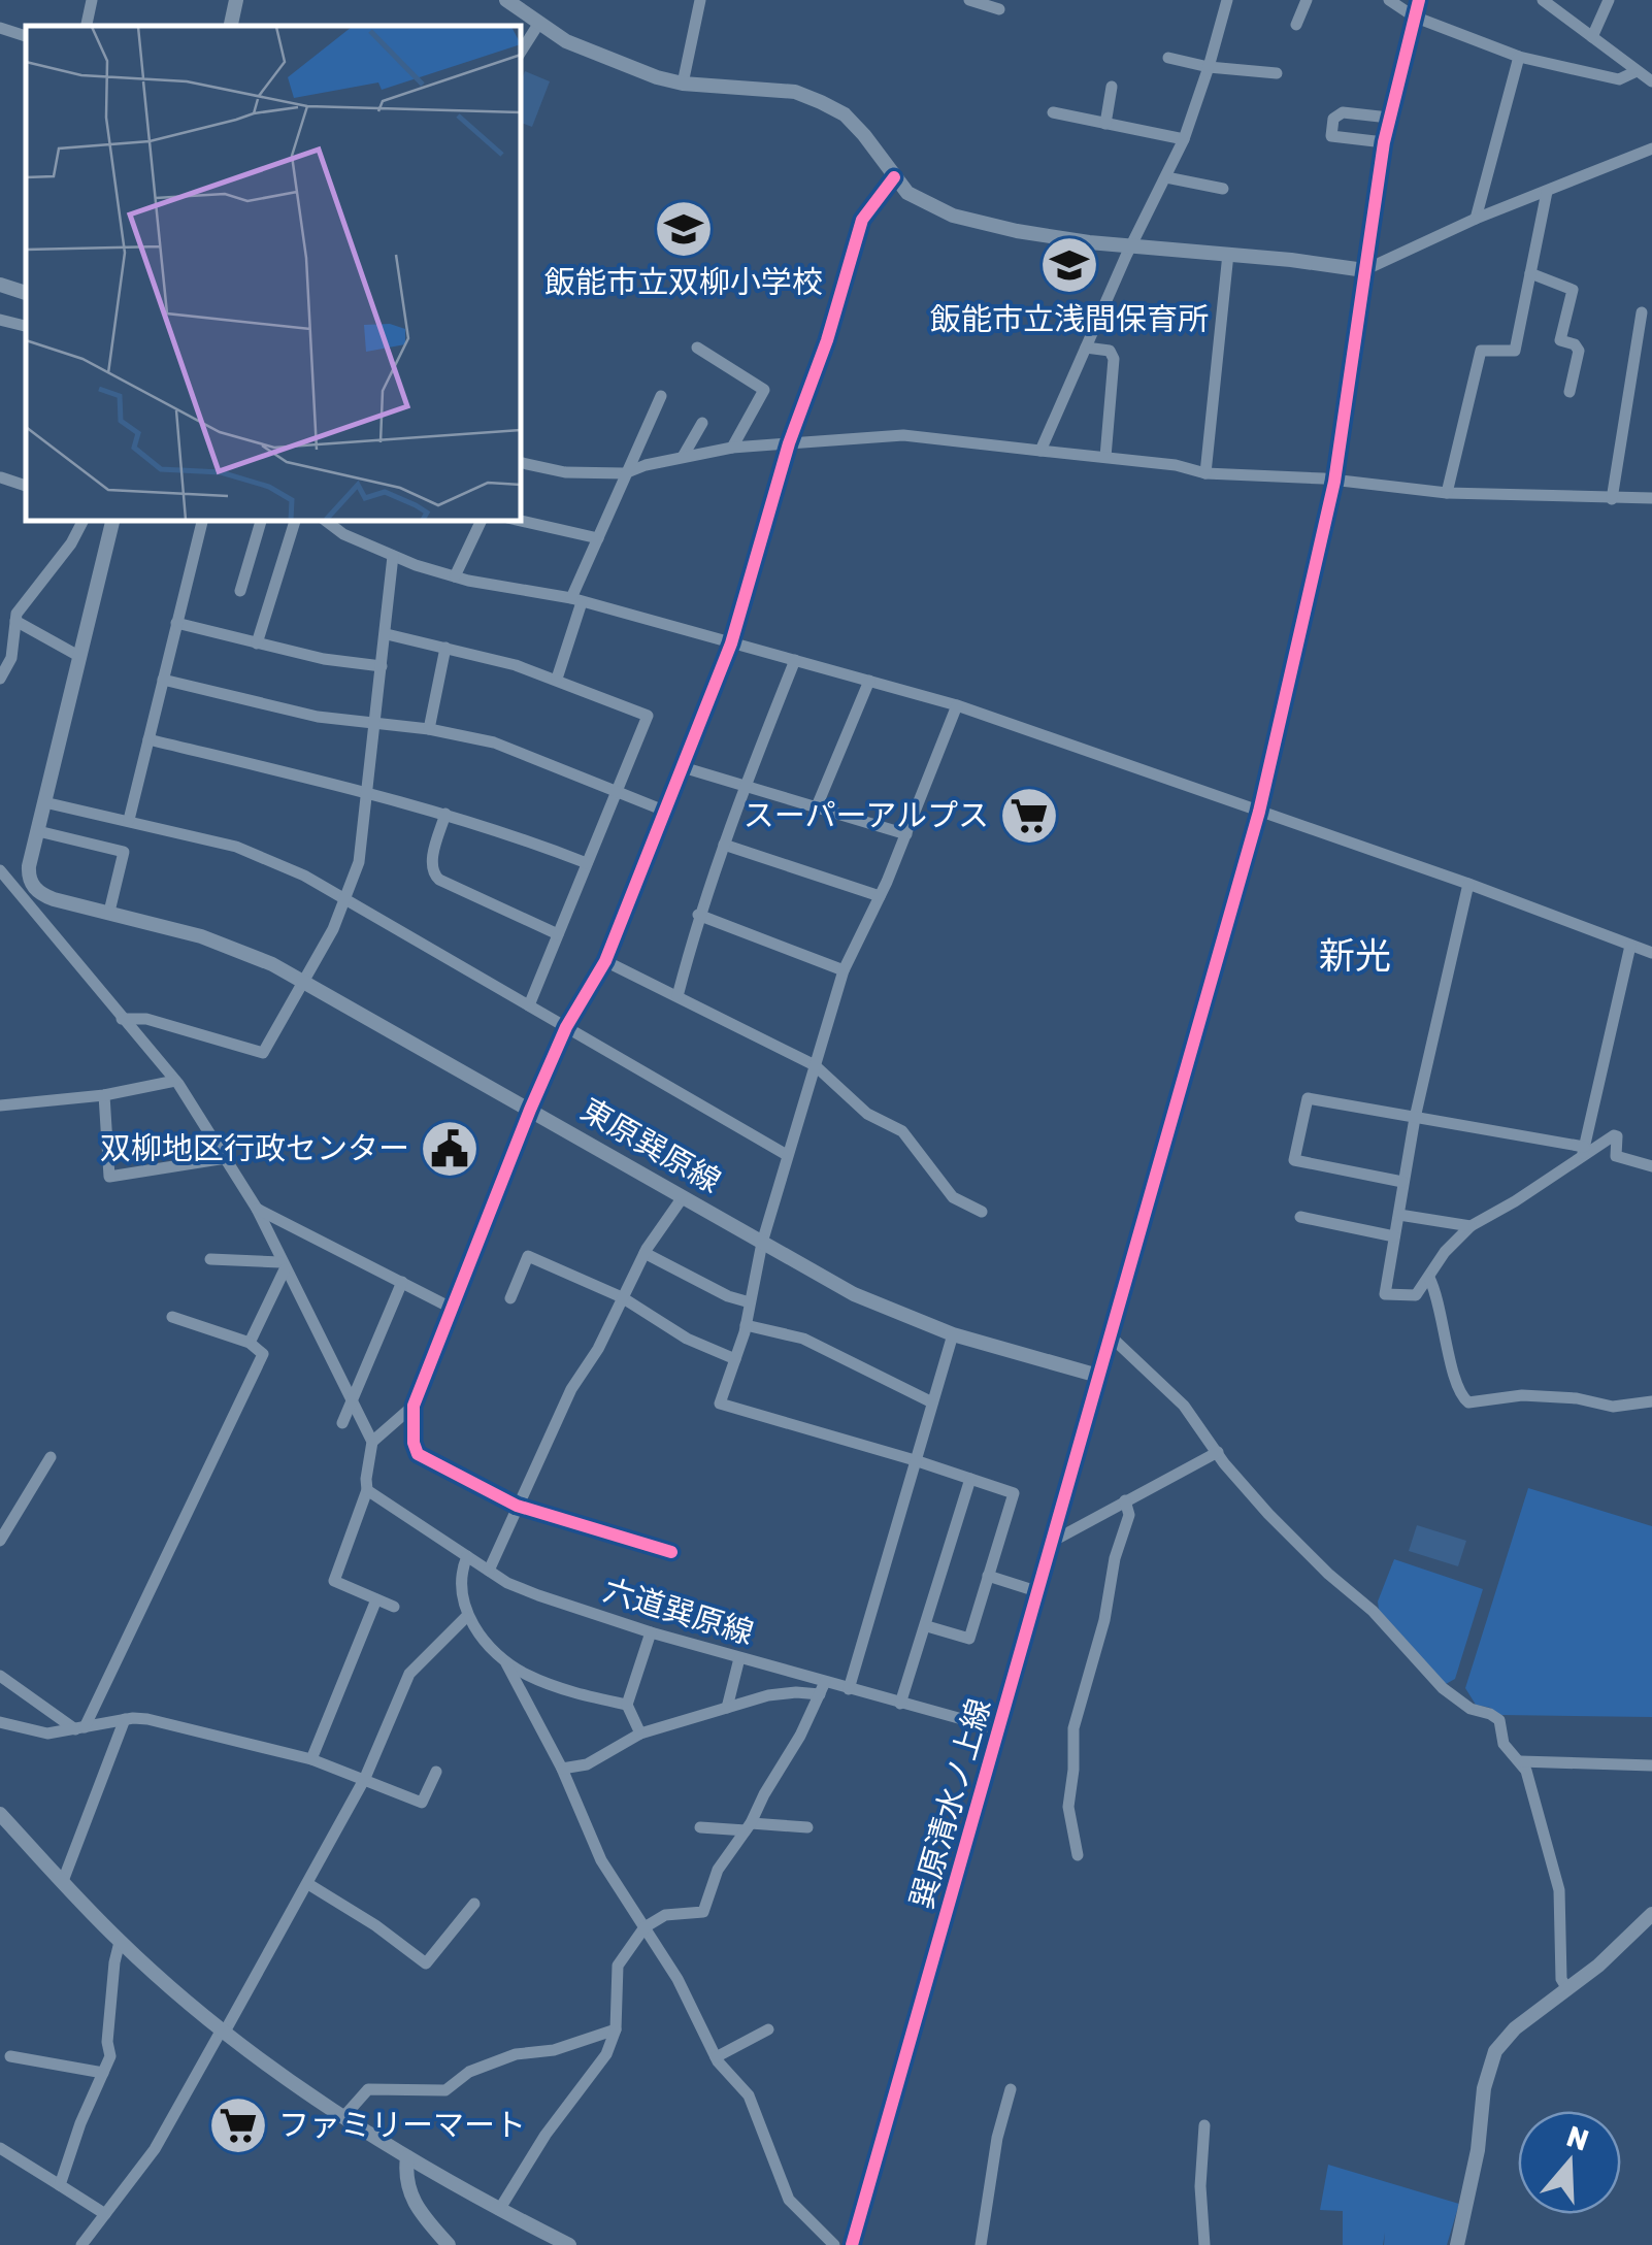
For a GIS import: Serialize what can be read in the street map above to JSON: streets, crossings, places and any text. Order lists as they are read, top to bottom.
{
  "streets": {
    "street": ["東原巽原線", "六道巽原線", "巽原清水ノ上線"]
  },
  "crossings": [
    ["東原巽原線", "巽原清水ノ上線"],
    ["六道巽原線", "巽原清水ノ上線"]
  ],
  "districts": ["新光"],
  "places": {
    "school or university": ["飯能市立双柳小学校", "飯能市立浅間保育所"],
    "supermarket": ["スーパーアルプス", "ファミリーマート"],
    "public building": ["双柳地区行政センター"]
  },
  "north": "top"
}
